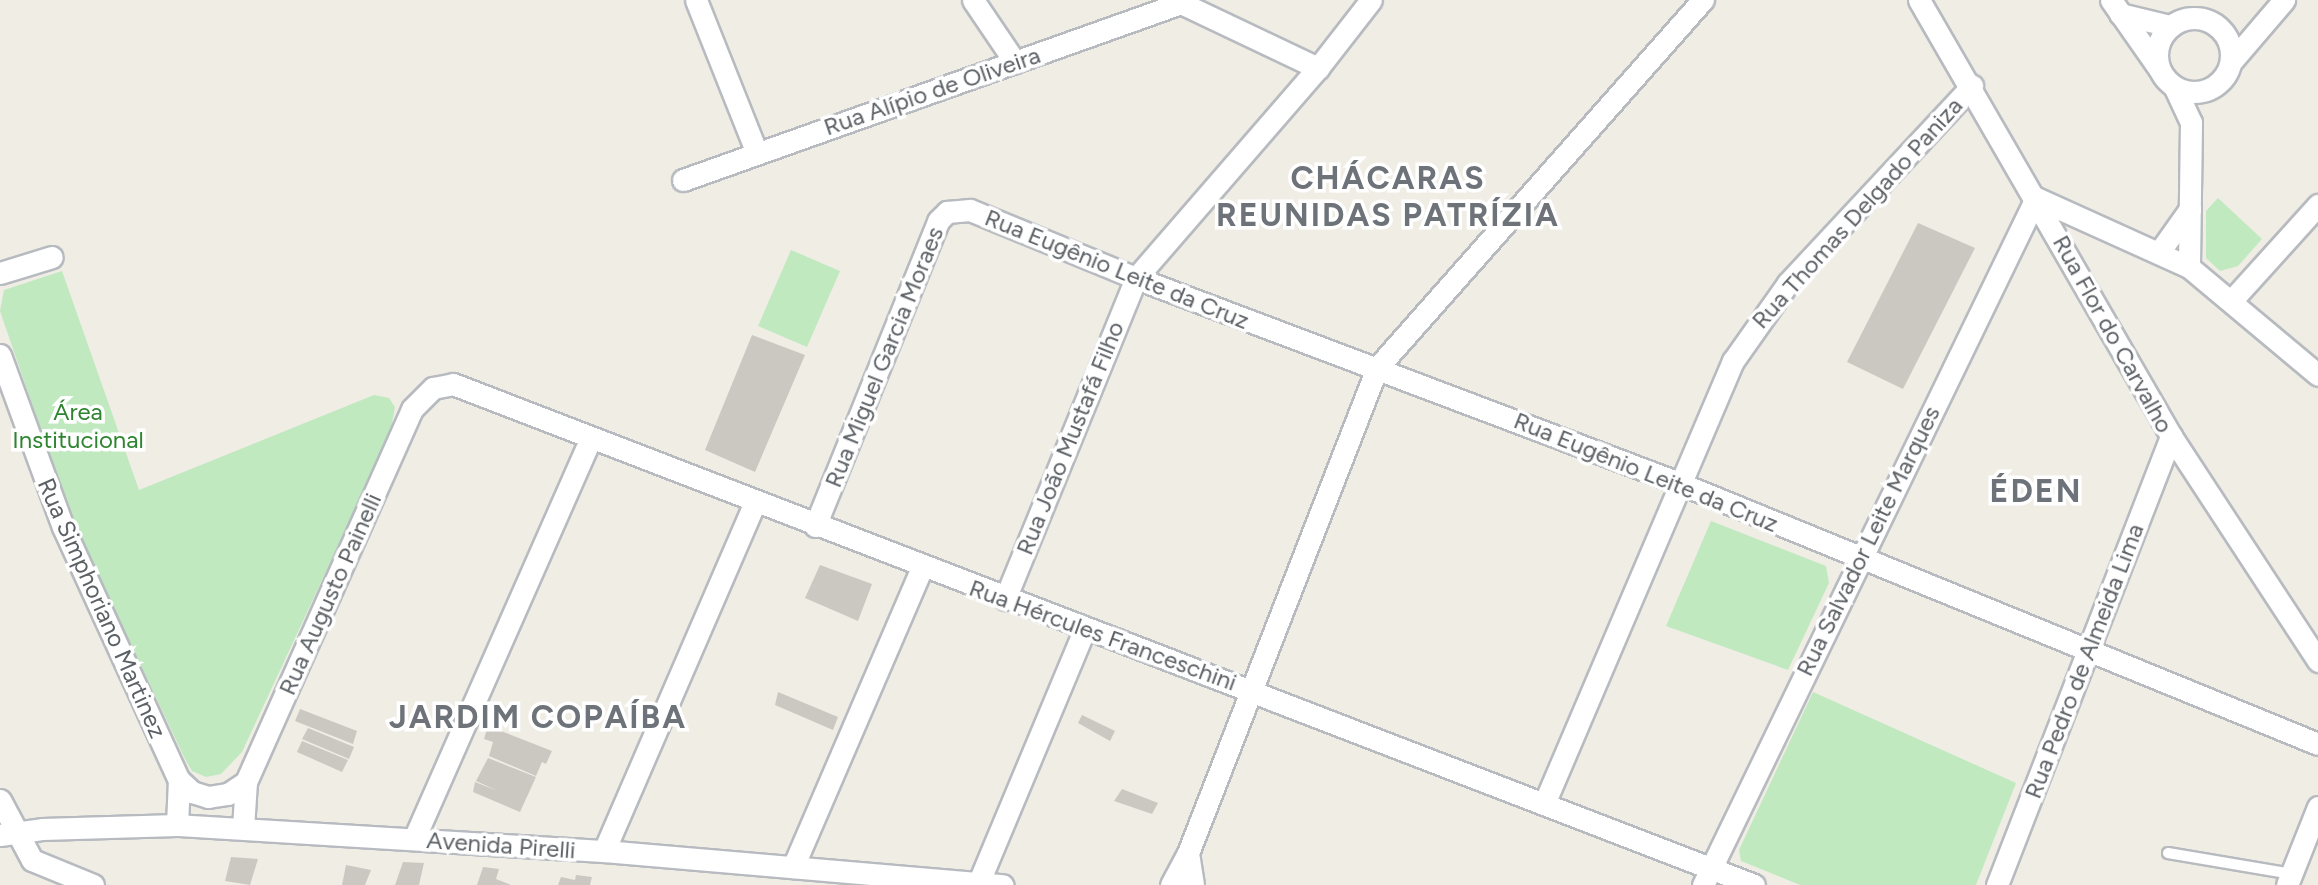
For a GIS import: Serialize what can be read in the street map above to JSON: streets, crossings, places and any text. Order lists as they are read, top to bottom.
{
  "streets": {
    "street": [
      "Rua Alípio de Oliveira",
      "Rua Thomas Delgado Paniza",
      "Rua Eugênio Leite da Cruz",
      "Rua Flor do Carvalho",
      "Rua Miguel Garcia Moraes",
      "Rua João Mustafá Filho",
      "Rua Salvador Leite Marques",
      "Rua Augusto Painelli",
      "Rua Simphoriano Martinez",
      "Rua Hércules Franceschini",
      "Rua Pedro de Almeida Lima",
      "Avenida Pirelli"
    ]
  },
  "crossings": [
    ["Rua Thomas Delgado Paniza", "Rua Eugênio Leite da Cruz"],
    ["Rua Thomas Delgado Paniza", "Rua Flor do Carvalho"],
    ["Rua Thomas Delgado Paniza", "Rua Hércules Franceschini"],
    ["Rua Eugênio Leite da Cruz", "Rua Miguel Garcia Moraes"],
    ["Rua Eugênio Leite da Cruz", "Rua João Mustafá Filho"],
    ["Rua Eugênio Leite da Cruz", "Rua Salvador Leite Marques"],
    ["Rua Eugênio Leite da Cruz", "Rua Pedro de Almeida Lima"],
    ["Rua Flor do Carvalho", "Rua Salvador Leite Marques"],
    ["Rua Flor do Carvalho", "Rua Pedro de Almeida Lima"],
    ["Rua Miguel Garcia Moraes", "Rua Hércules Franceschini"],
    ["Rua João Mustafá Filho", "Rua Hércules Franceschini"],
    ["Rua Salvador Leite Marques", "Rua Hércules Franceschini"],
    ["Rua Augusto Painelli", "Rua Hércules Franceschini"],
    ["Rua Augusto Painelli", "Avenida Pirelli"],
    ["Rua Simphoriano Martinez", "Avenida Pirelli"]
  ],
  "districts": ["CHÁCARAS REUNIDAS PATRÍZIA", "ÉDEN", "JARDIM COPAÍBA"],
  "parks": ["Área Institucional"]
}
